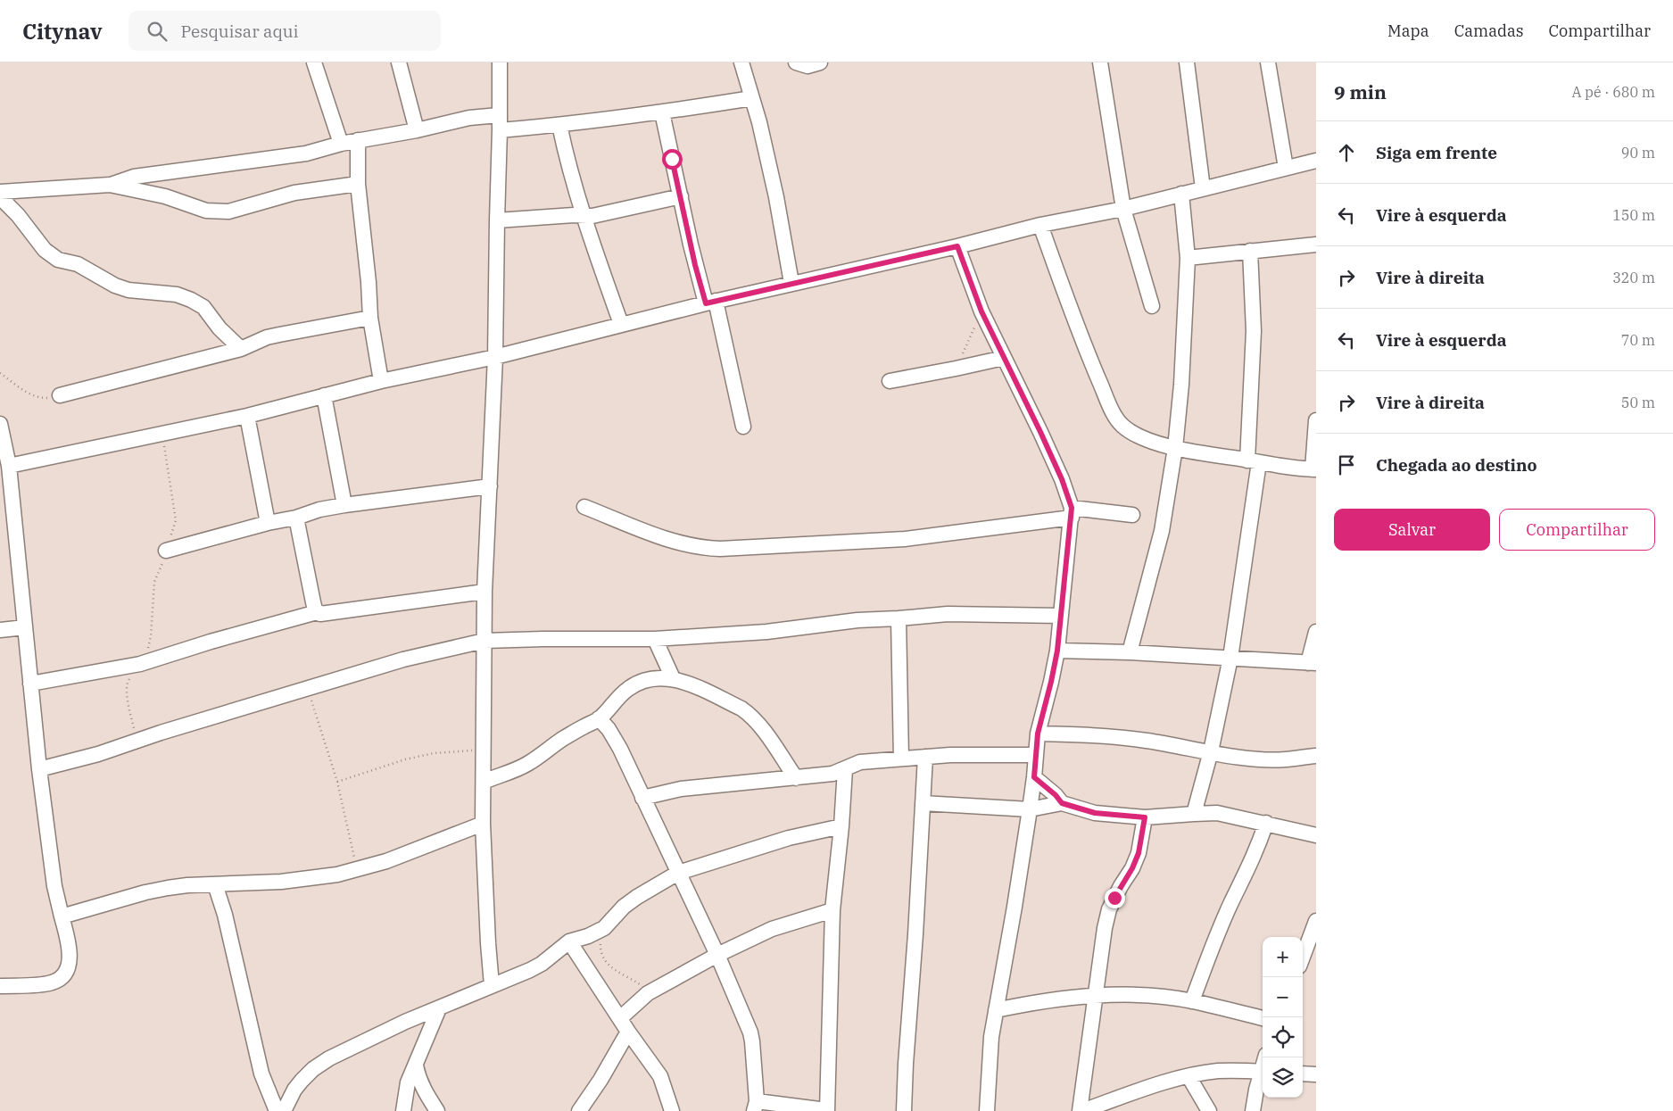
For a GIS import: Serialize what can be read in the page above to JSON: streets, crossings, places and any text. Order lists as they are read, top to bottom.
{
  "page": {
    "header": "Citynav",
    "search": "Pesquisar aqui",
    "nav": ["Mapa", "Camadas", "Compartilhar"],
    "heading": ["9 min", "A pé · 680 m"],
    "list": [
      ["Siga em frente", "90 m"],
      ["Vire à esquerda", "150 m"],
      ["Vire à direita", "320 m"],
      ["Vire à esquerda", "70 m"],
      ["Vire à direita", "50 m"],
      "Chegada ao destino"
    ],
    "buttons": ["Salvar", "Compartilhar"],
    "map_buttons": ["+", "−"]
  }
}
